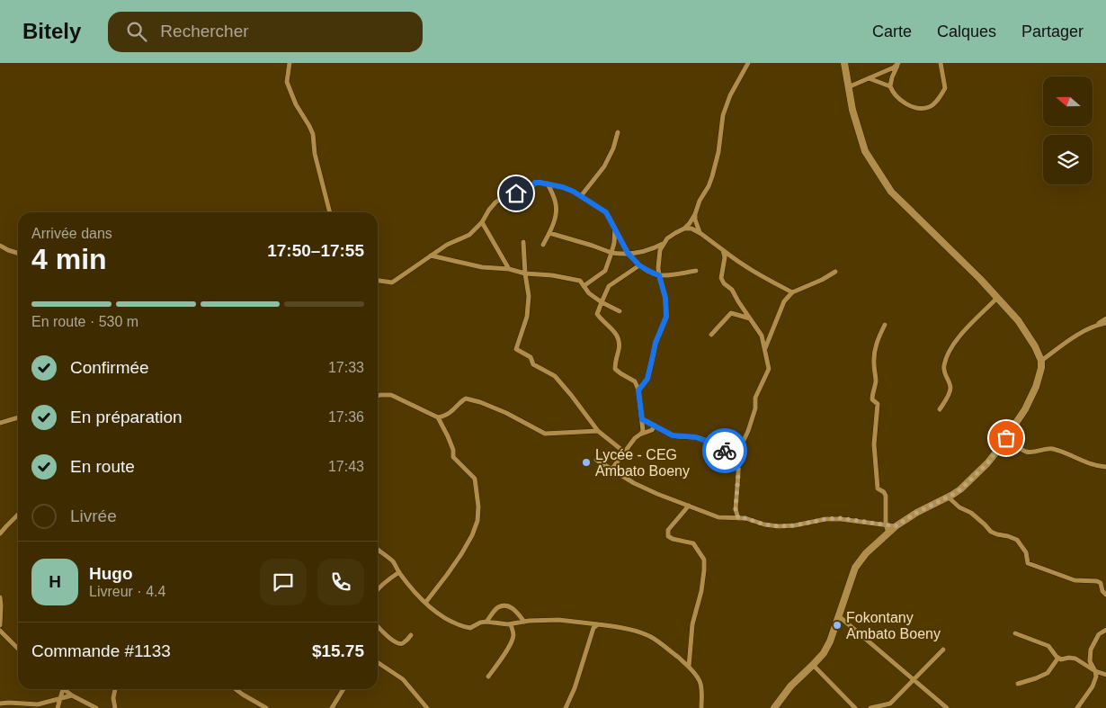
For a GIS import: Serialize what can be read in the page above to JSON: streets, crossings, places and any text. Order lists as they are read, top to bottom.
{
  "places": ["Lycée - CEG Ambato Boeny", "Fokontany Ambato Boeny"],
  "north": "left",
  "page": {
    "header": "Bitely",
    "search": "Rechercher",
    "nav": ["Carte", "Calques", "Partager"],
    "heading": ["4 min", "Arrivée dans", "17:50–17:55"],
    "panel": [
      "Hugo",
      "Livreur · 4.4",
      "Commande #1133",
      "$15.75"
    ],
    "bar": "En route · 530 m",
    "list": [
      ["Confirmée", "17:33"],
      ["En préparation", "17:36"],
      ["En route", "17:43"],
      "Livrée"
    ],
    "round": "H"
  }
}
